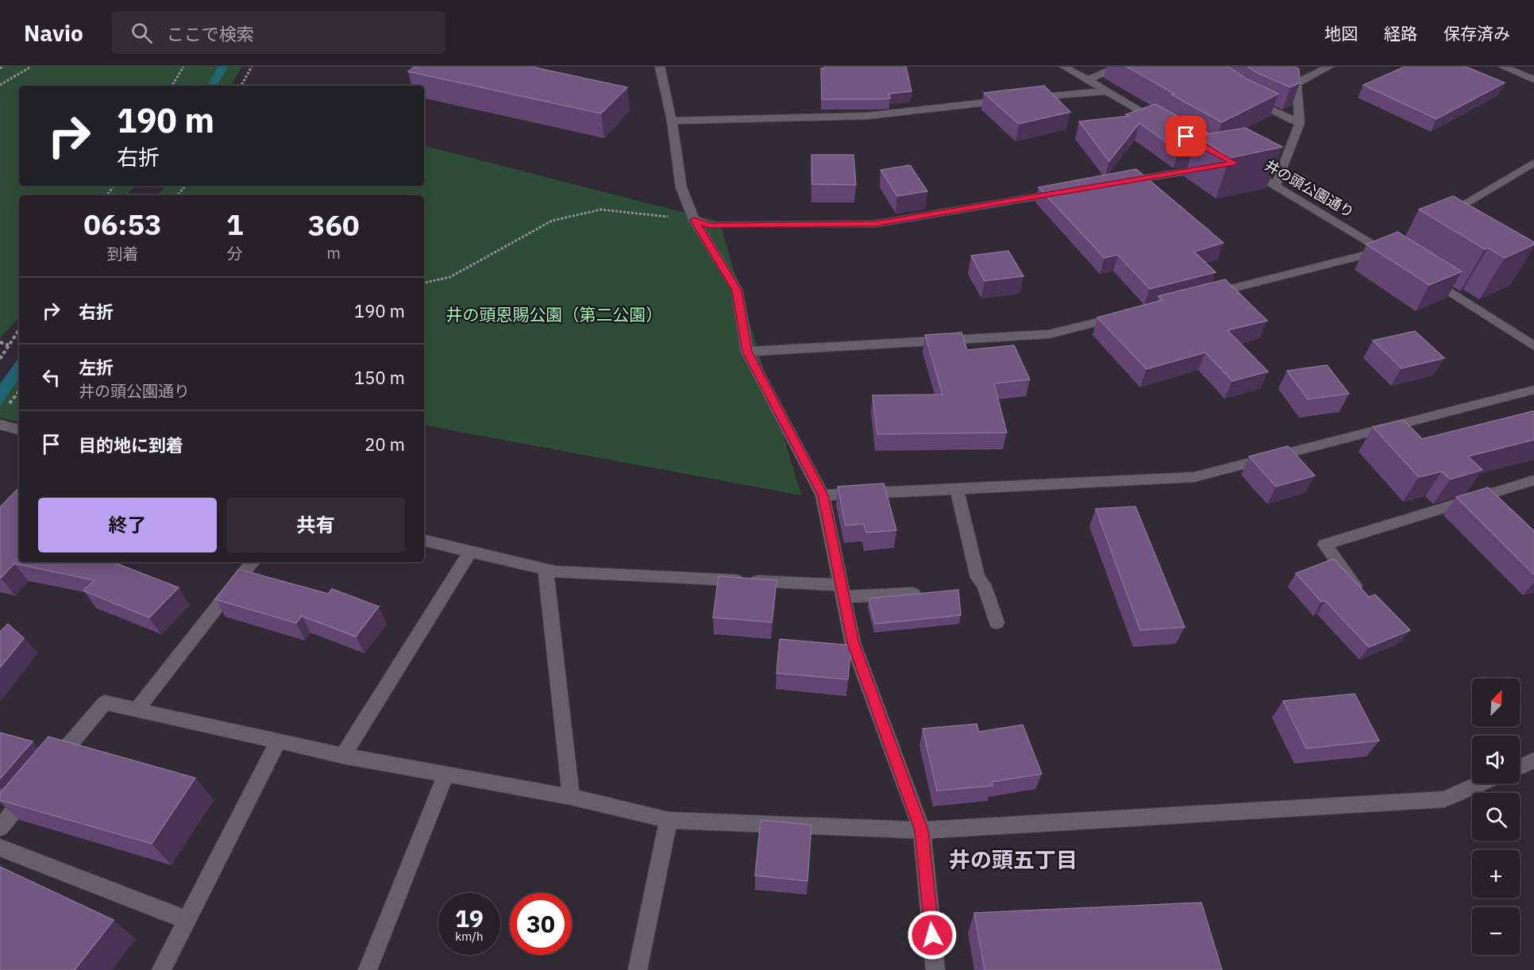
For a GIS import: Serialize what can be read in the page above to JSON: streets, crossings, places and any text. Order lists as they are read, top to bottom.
{
  "streets": {
    "street": ["井の頭公園通り"]
  },
  "districts": ["井の頭五丁目"],
  "parks": ["井の頭恩賜公園（第二公園）"],
  "north": "top right",
  "page": {
    "header": "Navio",
    "search": "ここで検索",
    "nav": ["地図", "経路", "保存済み"],
    "turn": ["190 m", "右折"],
    "eta": [
      "06:53",
      "到着",
      "1",
      "分",
      "360",
      "m"
    ],
    "list": [
      {
        "name": "右折",
        "value": "190 m"
      },
      {
        "name": "左折",
        "note": "井の頭公園通り",
        "value": "150 m"
      },
      {
        "name": "目的地に到着",
        "value": "20 m"
      }
    ],
    "buttons": ["終了", "共有"],
    "map_buttons": ["+", "−"],
    "speed": "19 km/h",
    "limit": "30"
  }
}
